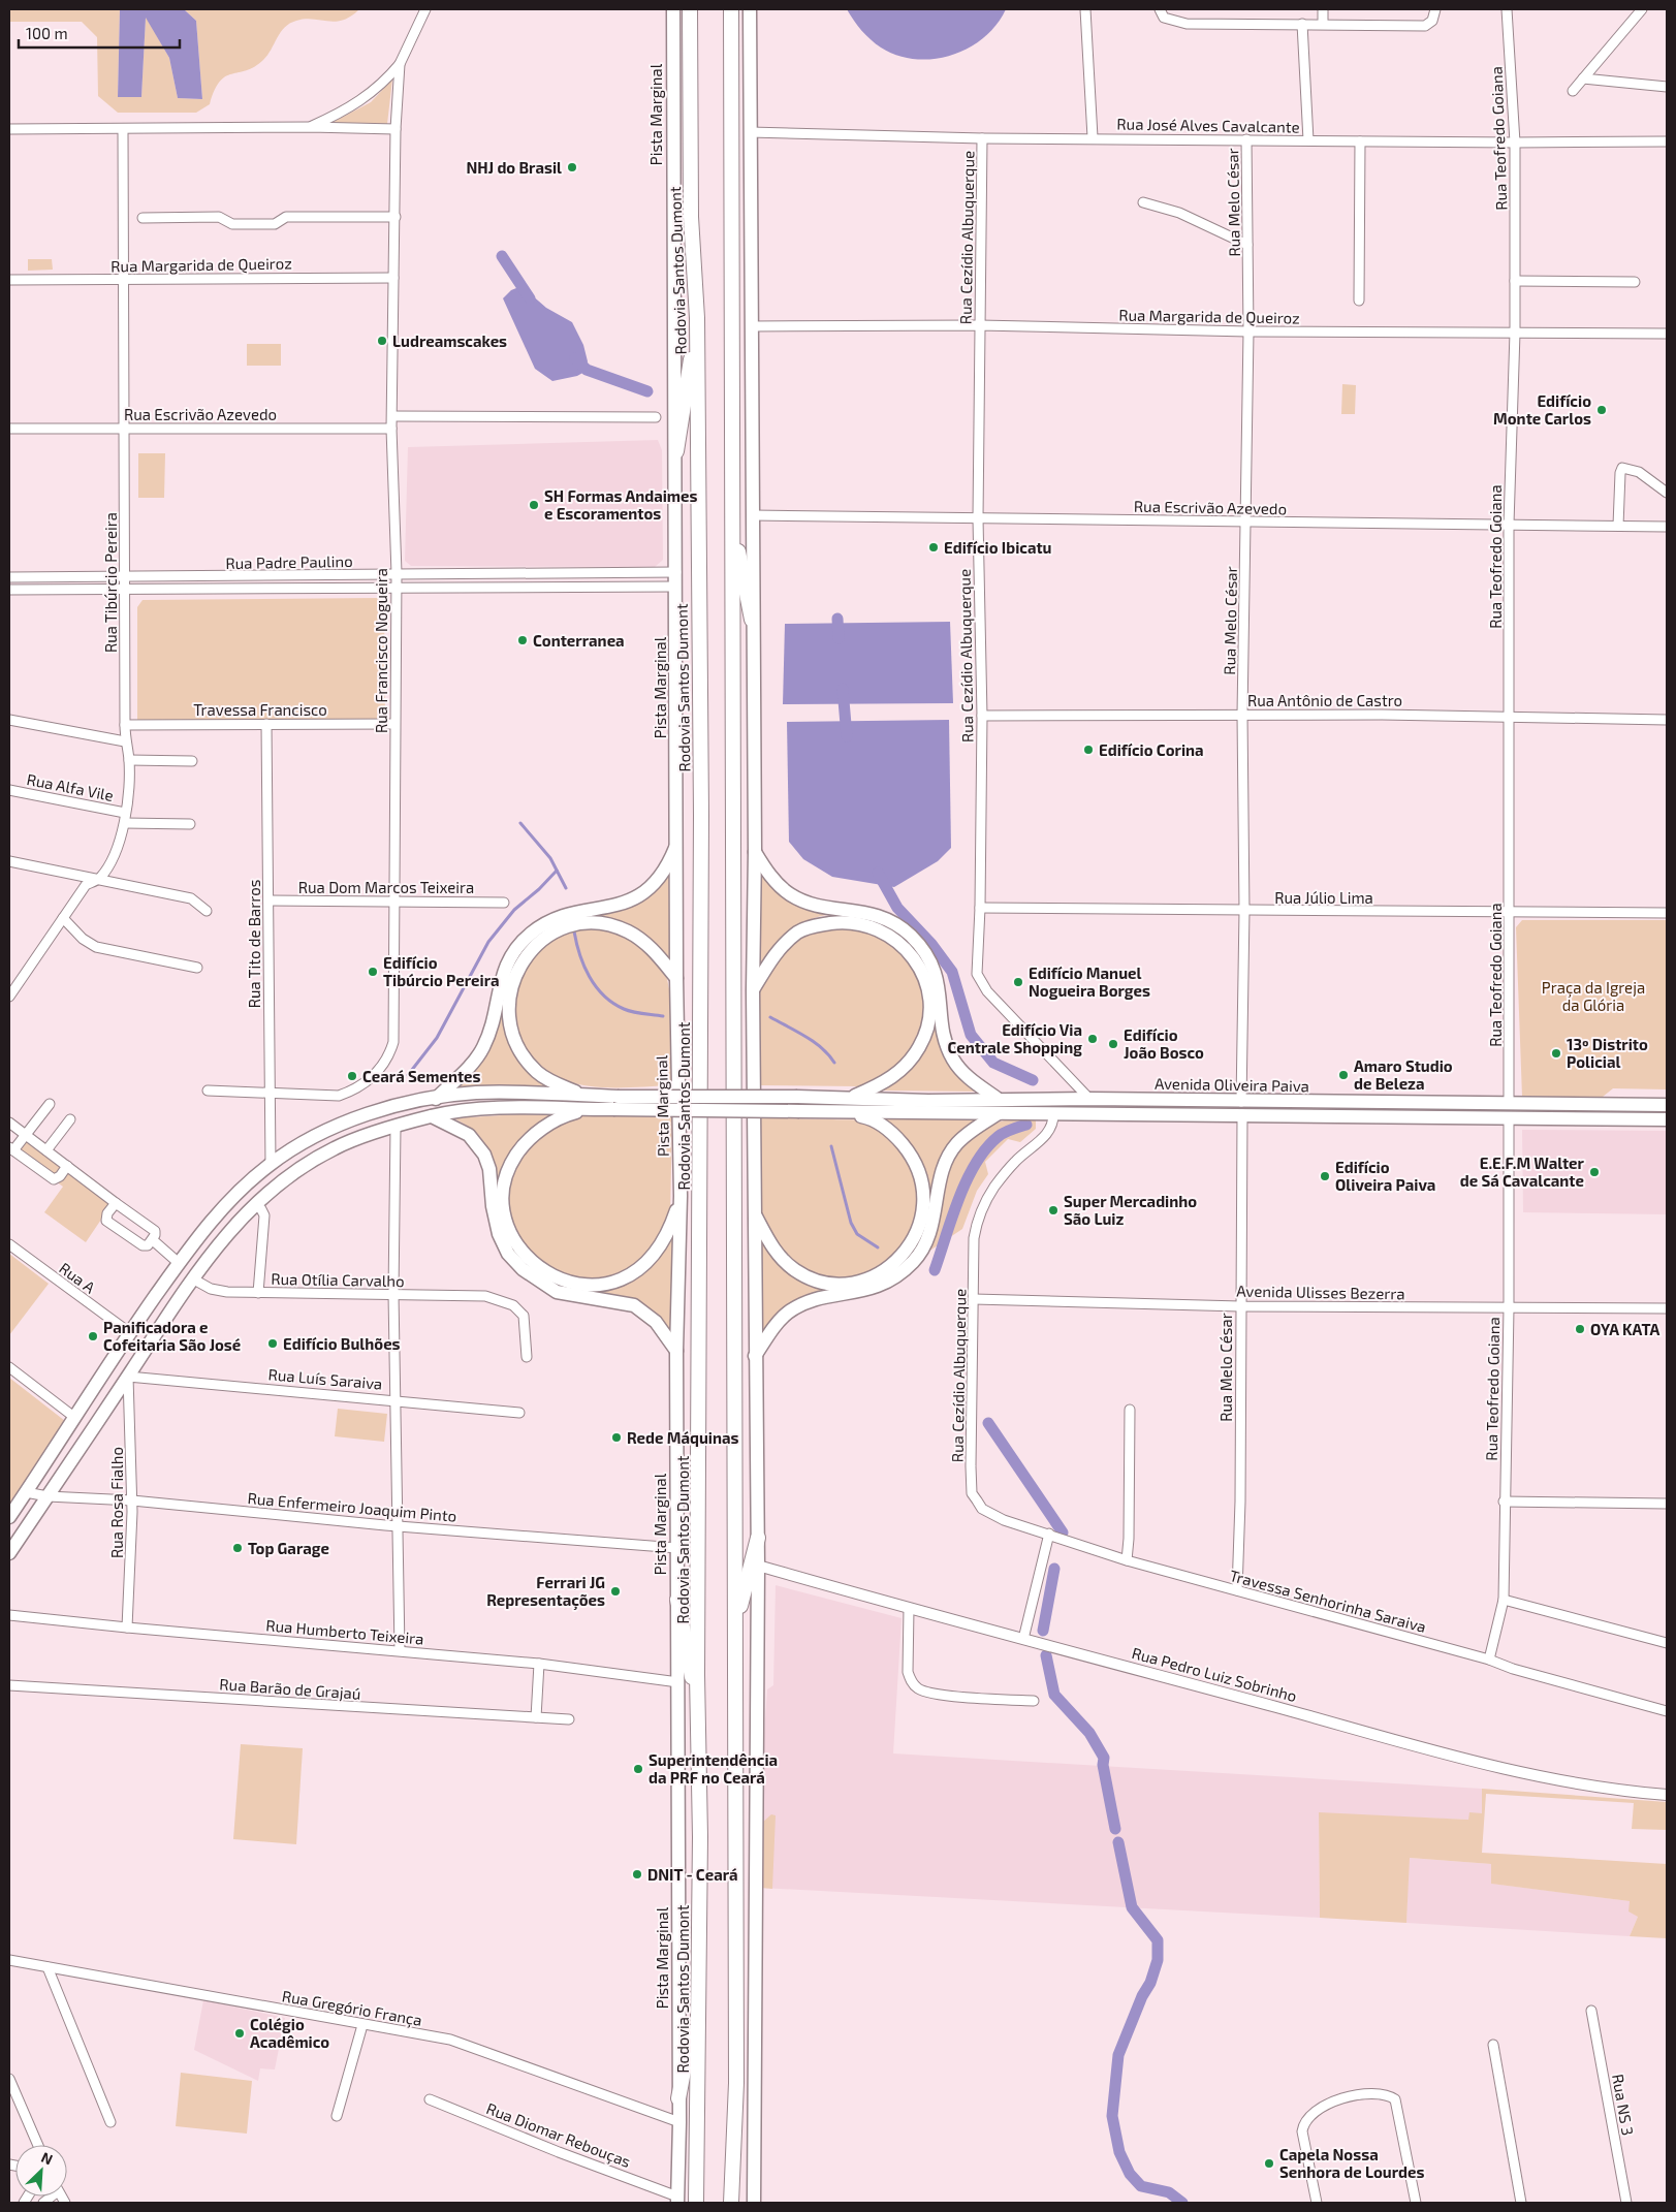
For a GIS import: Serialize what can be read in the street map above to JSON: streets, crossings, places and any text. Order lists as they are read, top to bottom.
{
  "streets": {
    "highway": ["Rodovia Santos Dumont"],
    "main road": ["Pista Marginal", "Avenida Oliveira Paiva"],
    "street": [
      "Rua José Alves Cavalcante",
      "Rua Teofredo Goiana",
      "Rua Melo César",
      "Rua Cezídio Albuquerque",
      "Rua Margarida de Queiroz",
      "Rua Escrivão Azevedo",
      "Rua Padre Paulino",
      "Rua Tibúrcio Pereira",
      "Rua Francisco Nogueira",
      "Rua Antônio de Castro",
      "Travessa Francisco",
      "Rua Alfa Vile",
      "Rua Dom Marcos Teixeira",
      "Rua Júlio Lima",
      "Rua Tito de Barros",
      "Rua A",
      "Rua Otília Carvalho",
      "Avenida Ulisses Bezerra",
      "Rua Luís Saraiva",
      "Rua Rosa Fialho",
      "Rua Enfermeiro Joaquim Pinto",
      "Travessa Senhorinha Saraiva",
      "Rua Humberto Teixeira",
      "Rua Pedro Luiz Sobrinho",
      "Rua Barão de Grajaú",
      "Rua Gregório França",
      "Rua NS 3",
      "Rua Diomar Rebouças"
    ]
  },
  "crossings": [
    ["Pista Marginal", "Rua Padre Paulino"],
    ["Pista Marginal", "Rua Enfermeiro Joaquim Pinto"],
    ["Pista Marginal", "Rua Humberto Teixeira"],
    ["Pista Marginal", "Rua Gregório França"],
    ["Pista Marginal", "Rua Diomar Rebouças"],
    ["Rua José Alves Cavalcante", "Rua Teofredo Goiana"],
    ["Rua José Alves Cavalcante", "Rua Melo César"],
    ["Rua José Alves Cavalcante", "Rua Cezídio Albuquerque"],
    ["Rua Teofredo Goiana", "Rua Margarida de Queiroz"],
    ["Rua Teofredo Goiana", "Rua Escrivão Azevedo"],
    ["Rua Teofredo Goiana", "Rua Antônio de Castro"],
    ["Rua Teofredo Goiana", "Rua Júlio Lima"],
    ["Rua Teofredo Goiana", "Avenida Oliveira Paiva"],
    ["Rua Teofredo Goiana", "Avenida Ulisses Bezerra"],
    ["Rua Teofredo Goiana", "Travessa Senhorinha Saraiva"],
    ["Rua Melo César", "Rua Margarida de Queiroz"],
    ["Rua Melo César", "Rua Escrivão Azevedo"],
    ["Rua Melo César", "Rua Antônio de Castro"],
    ["Rua Melo César", "Rua Júlio Lima"],
    ["Rua Melo César", "Avenida Oliveira Paiva"],
    ["Rua Melo César", "Avenida Ulisses Bezerra"],
    ["Rua Melo César", "Travessa Senhorinha Saraiva"],
    ["Rua Cezídio Albuquerque", "Rua Margarida de Queiroz"],
    ["Rua Cezídio Albuquerque", "Rua Escrivão Azevedo"],
    ["Rua Cezídio Albuquerque", "Rua Antônio de Castro"],
    ["Rua Cezídio Albuquerque", "Rua Júlio Lima"],
    ["Rua Cezídio Albuquerque", "Avenida Oliveira Paiva"],
    ["Rua Cezídio Albuquerque", "Avenida Ulisses Bezerra"],
    ["Rua Cezídio Albuquerque", "Travessa Senhorinha Saraiva"],
    ["Rua Margarida de Queiroz", "Rua Tibúrcio Pereira"],
    ["Rua Margarida de Queiroz", "Rua Francisco Nogueira"],
    ["Rua Escrivão Azevedo", "Rua Tibúrcio Pereira"],
    ["Rua Escrivão Azevedo", "Rua Francisco Nogueira"],
    ["Rua Padre Paulino", "Rua Tibúrcio Pereira"],
    ["Rua Padre Paulino", "Rua Francisco Nogueira"],
    ["Rua Tibúrcio Pereira", "Travessa Francisco"],
    ["Rua Tibúrcio Pereira", "Rua Alfa Vile"],
    ["Rua Francisco Nogueira", "Travessa Francisco"],
    ["Rua Francisco Nogueira", "Rua Dom Marcos Teixeira"],
    ["Rua Francisco Nogueira", "Rua Tito de Barros"],
    ["Travessa Francisco", "Rua Tito de Barros"],
    ["Rua Dom Marcos Teixeira", "Rua Tito de Barros"],
    ["Avenida Oliveira Paiva", "Rua Otília Carvalho"],
    ["Avenida Oliveira Paiva", "Rua Luís Saraiva"],
    ["Avenida Oliveira Paiva", "Rua Rosa Fialho"],
    ["Avenida Oliveira Paiva", "Rua Enfermeiro Joaquim Pinto"],
    ["Rua Luís Saraiva", "Rua Rosa Fialho"],
    ["Rua Rosa Fialho", "Rua Enfermeiro Joaquim Pinto"],
    ["Rua Rosa Fialho", "Rua Humberto Teixeira"]
  ],
  "parks": ["Praça da Igreja da Glória"],
  "places": [
    "NHJ do Brasil",
    "Ludreamscakes",
    "Edifício Monte Carlos",
    "SH Formas Andaimes e Escoramentos",
    "Edifício Ibicatu",
    "Conterranea",
    "Edifício Corina",
    "Edifício Tibúrcio Pereira",
    "Edifício Manuel Nogueira Borges",
    "Edifício Via Centrale Shopping",
    "Edifício João Bosco",
    "13º Distrito Policial",
    "Amaro Studio de Beleza",
    "Ceará Sementes",
    "E.E.F.M Walter de Sá Cavalcante",
    "Edifício Oliveira Paiva",
    "Super Mercadinho São Luiz",
    "OYA KATA",
    "Panificadora e Cofeitaria São José",
    "Edifício Bulhões",
    "Rede Máquinas",
    "Top Garage",
    "Ferrari JG Representações",
    "Superintendência da PRF no Ceará",
    "DNIT - Ceará",
    "Colégio Acadêmico",
    "Capela Nossa Senhora de Lourdes"
  ],
  "scale_bar": "100 m",
  "north": "top right"
}
